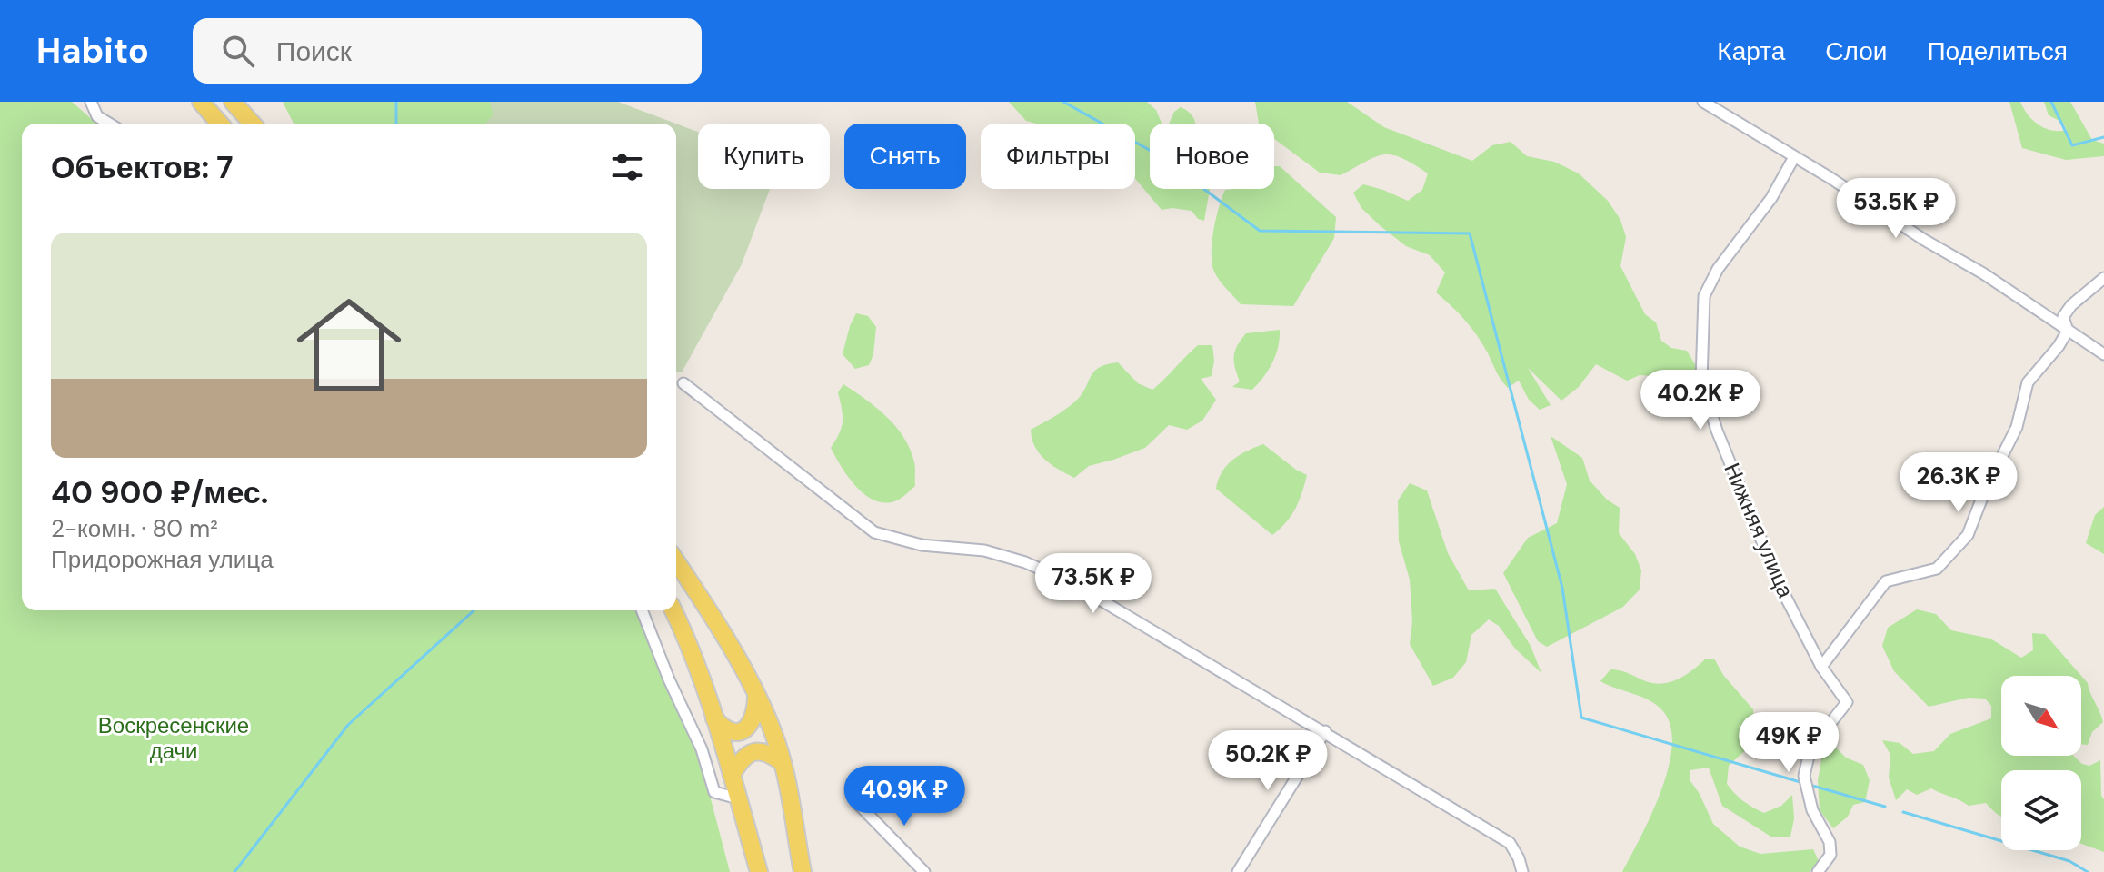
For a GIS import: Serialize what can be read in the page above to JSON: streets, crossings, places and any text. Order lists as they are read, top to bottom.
{
  "streets": {
    "street": ["Нижняя улица"]
  },
  "parks": ["Воскресенские дачи"],
  "north": "bottom right",
  "page": {
    "header": "Habito",
    "search": "Поиск",
    "nav": ["Карта", "Слои", "Поделиться"],
    "chip": [
      "Купить",
      "Снять",
      "Фильтры",
      "Новое"
    ],
    "heading": "Объектов: 7",
    "price": [
      "53.5K ₽",
      "40.2K ₽",
      "26.3K ₽",
      "73.5K ₽",
      "49K ₽",
      "50.2K ₽",
      "40.9K ₽"
    ],
    "list": [
      {
        "name": "40 900 ₽/мес.",
        "note": "2-комн. · 80 m² · Придорожная улица"
      }
    ]
  }
}
